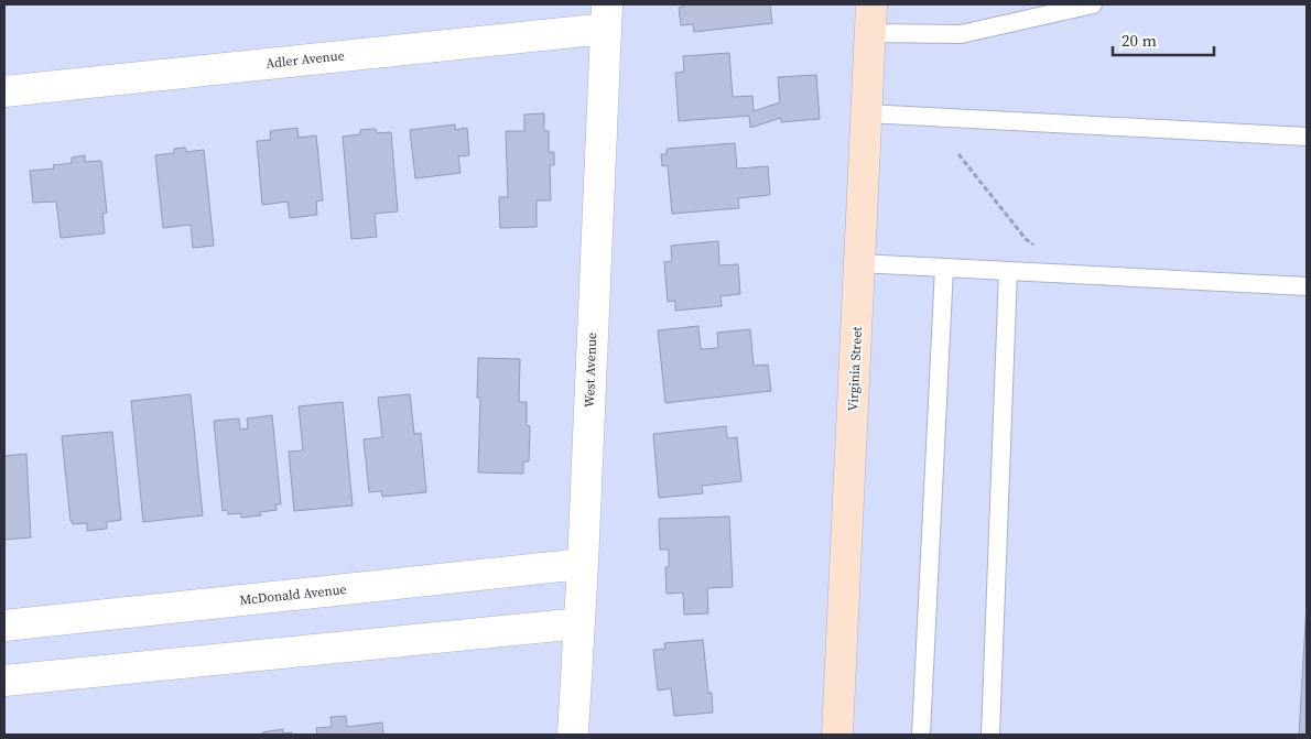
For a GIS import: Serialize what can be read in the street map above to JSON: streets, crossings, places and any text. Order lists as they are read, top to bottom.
{
  "streets": {
    "street": [
      "Adler Avenue",
      "Virginia Street",
      "West Avenue",
      "McDonald Avenue"
    ]
  },
  "crossings": [
    ["Adler Avenue", "West Avenue"],
    ["West Avenue", "McDonald Avenue"]
  ],
  "scale_bar": "20 m"
}
